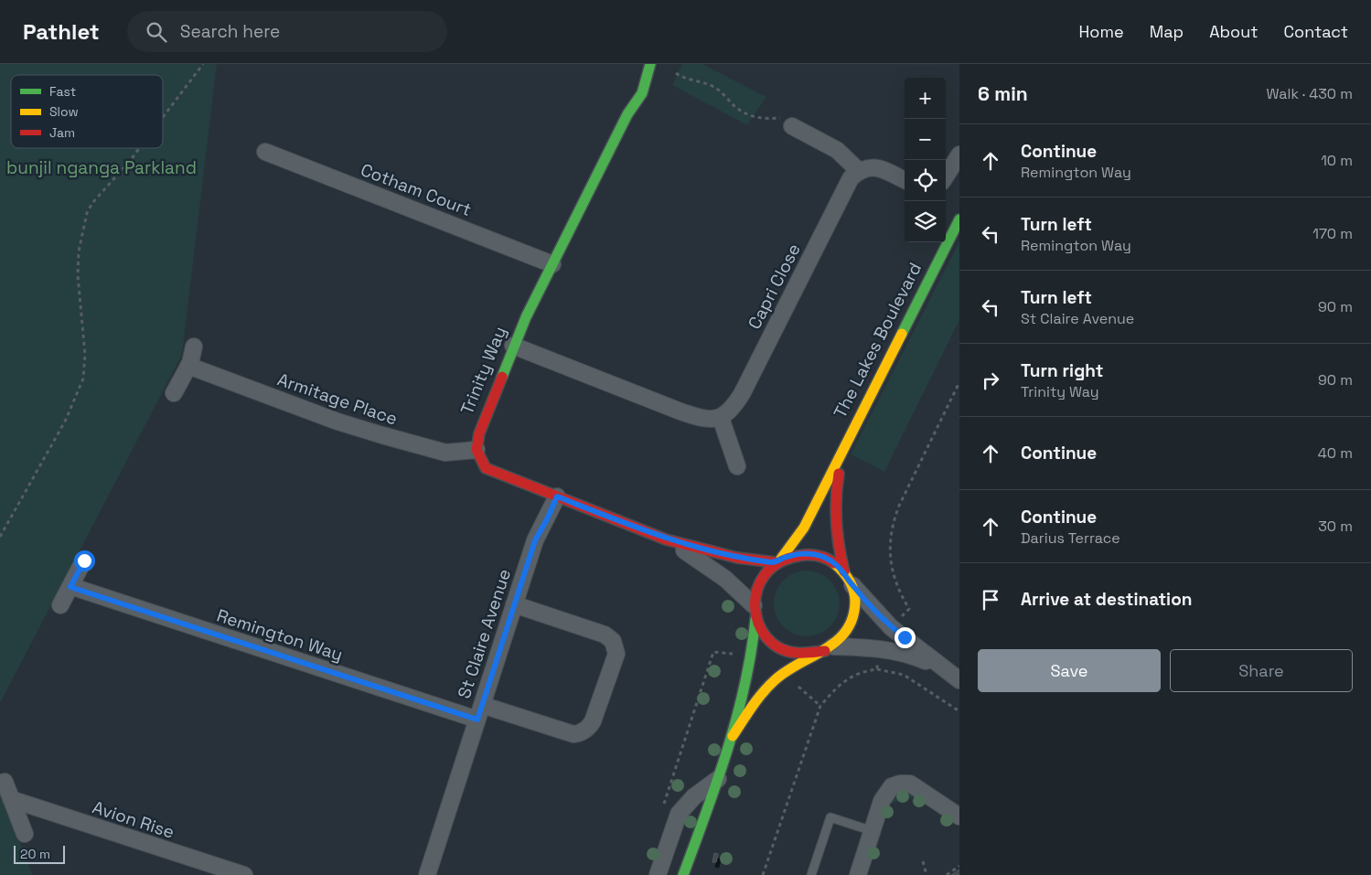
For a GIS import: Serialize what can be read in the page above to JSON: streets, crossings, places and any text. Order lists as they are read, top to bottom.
{
  "streets": {
    "street": [
      "Cotham Court",
      "Capri Close",
      "The Lakes Boulevard",
      "Trinity Way",
      "Armitage Place",
      "St Claire Avenue",
      "Remington Way",
      "Avion Rise"
    ]
  },
  "crossings": [
    ["Cotham Court", "Trinity Way"],
    ["Trinity Way", "Armitage Place"],
    ["St Claire Avenue", "Remington Way"]
  ],
  "parks": ["bunjil nganga Parkland"],
  "legend": ["Fast", "Slow", "Jam"],
  "scale_bar": "20 m",
  "page": {
    "header": "Pathlet",
    "search": "Search here",
    "nav": [
      "Home",
      "Map",
      "About",
      "Contact"
    ],
    "heading": ["6 min", "Walk · 430 m"],
    "map_buttons": ["+", "−"],
    "list": [
      ["Continue", "Remington Way", "10 m"],
      ["Turn left", "Remington Way", "170 m"],
      ["Turn left", "St Claire Avenue", "90 m"],
      ["Turn right", "Trinity Way", "90 m"],
      ["Continue", "40 m"],
      ["Continue", "Darius Terrace", "30 m"],
      "Arrive at destination"
    ],
    "buttons": ["Save", "Share"],
    "scale": "20 m"
  }
}
